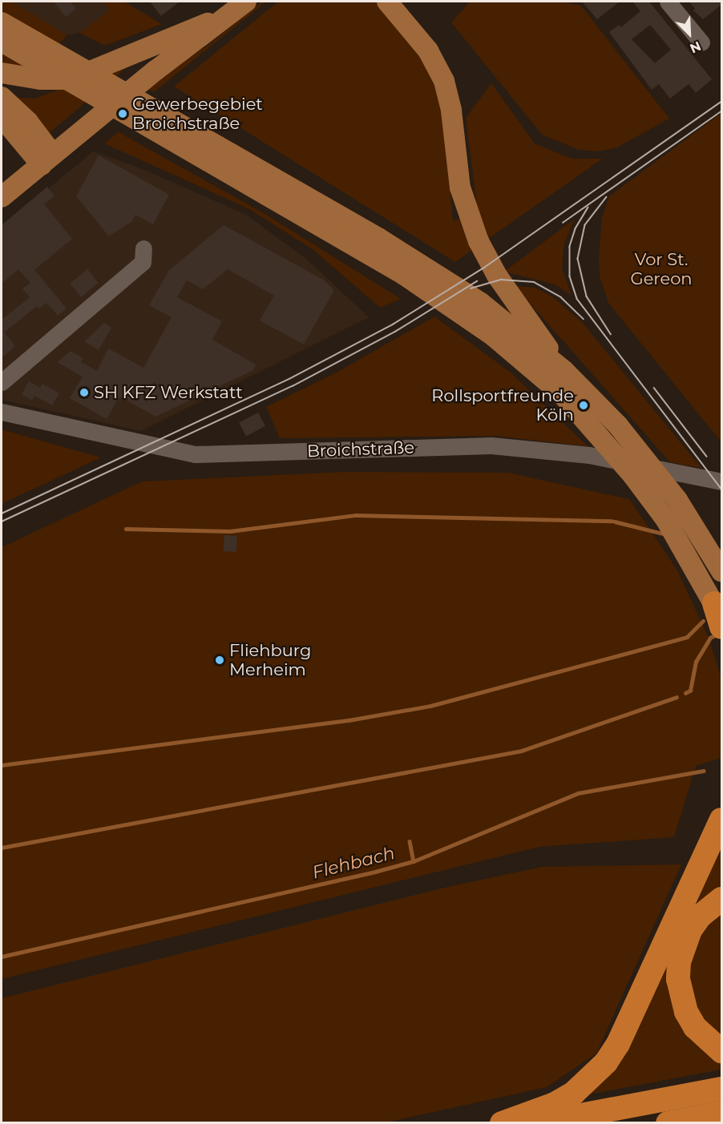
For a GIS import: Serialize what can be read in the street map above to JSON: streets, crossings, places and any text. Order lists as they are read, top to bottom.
{
  "streets": {
    "street": ["Broichstraße"]
  },
  "water": ["Flehbach"],
  "parks": ["Vor St. Gereon"],
  "places": [
    "Gewerbegebiet Broichstraße",
    "SH KFZ Werkstatt",
    "Rollsportfreunde Köln",
    "Fliehburg Merheim"
  ],
  "north": "bottom right"
}
